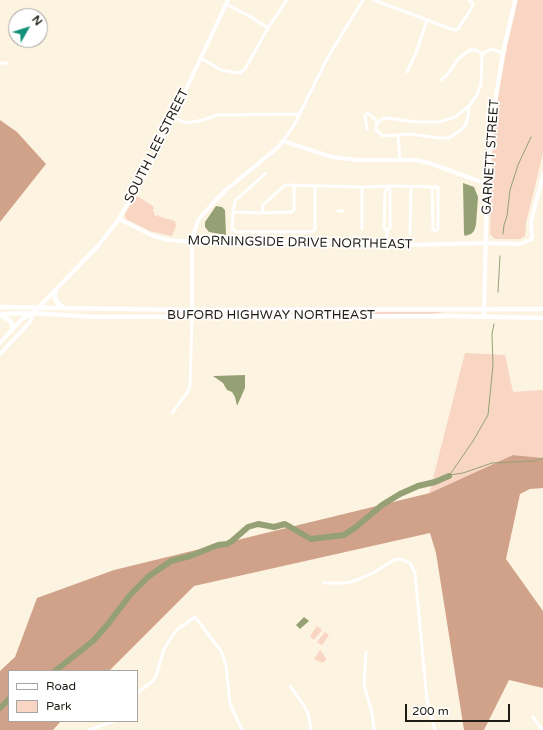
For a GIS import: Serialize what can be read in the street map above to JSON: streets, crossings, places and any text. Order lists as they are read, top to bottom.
{
  "streets": {
    "main road": ["BUFORD HIGHWAY NORTHEAST"],
    "street": ["SOUTH LEE STREET", "GARNETT STREET", "MORNINGSIDE DRIVE NORTHEAST"]
  },
  "crossings": [
    ["SOUTH LEE STREET", "MORNINGSIDE DRIVE NORTHEAST"],
    ["SOUTH LEE STREET", "BUFORD HIGHWAY NORTHEAST"],
    ["GARNETT STREET", "MORNINGSIDE DRIVE NORTHEAST"],
    ["GARNETT STREET", "BUFORD HIGHWAY NORTHEAST"]
  ],
  "legend": ["Road", "Park"],
  "scale_bar": "200 m",
  "north": "top right"
}
